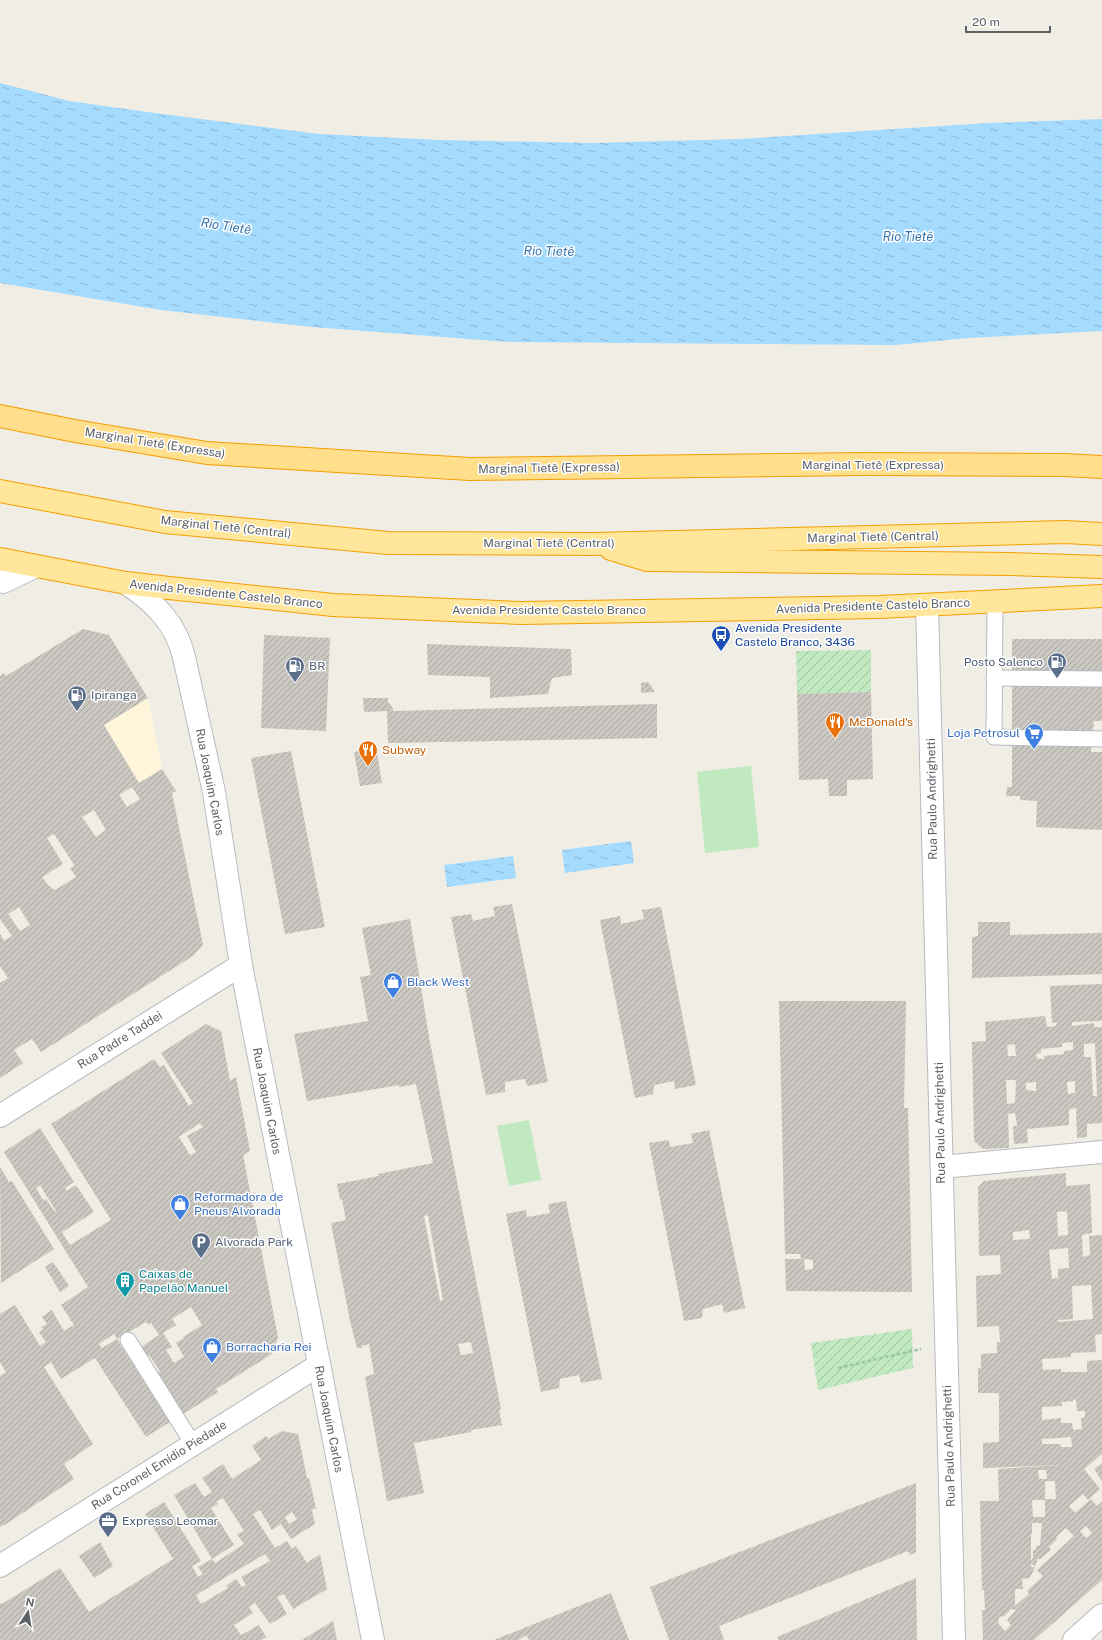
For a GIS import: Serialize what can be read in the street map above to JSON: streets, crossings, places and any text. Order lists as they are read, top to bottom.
{
  "streets": {
    "highway": ["Marginal Tietê (Expressa)", "Marginal Tietê (Central)", "Avenida Presidente Castelo Branco"],
    "street": [
      "Rua Joaquim Carlos",
      "Rua Paulo Andrighetti",
      "Rua Padre Taddei",
      "Rua Coronel Emídio Piedade"
    ]
  },
  "crossings": [
    ["Avenida Presidente Castelo Branco", "Rua Joaquim Carlos"],
    ["Avenida Presidente Castelo Branco", "Rua Paulo Andrighetti"],
    ["Rua Joaquim Carlos", "Rua Padre Taddei"],
    ["Rua Joaquim Carlos", "Rua Coronel Emídio Piedade"]
  ],
  "water": ["Rio Tietê"],
  "places": {
    "bus stop": ["Avenida Presidente Castelo Branco, 3436"],
    "fuel station": ["Posto Salenco", "BR", "Ipiranga"],
    "restaurant": ["McDonald's", "Subway"],
    "supermarket": ["Loja Petrosul"],
    "shop": ["Black West", "Reformadora de Pneus Alvorada", "Borracharia Rei"],
    "parking": ["Alvorada Park"],
    "building": ["Caixas de Papelão Manuel"],
    "office": ["Expresso Leomar"]
  },
  "scale_bar": "20 m",
  "north": "top"
}
